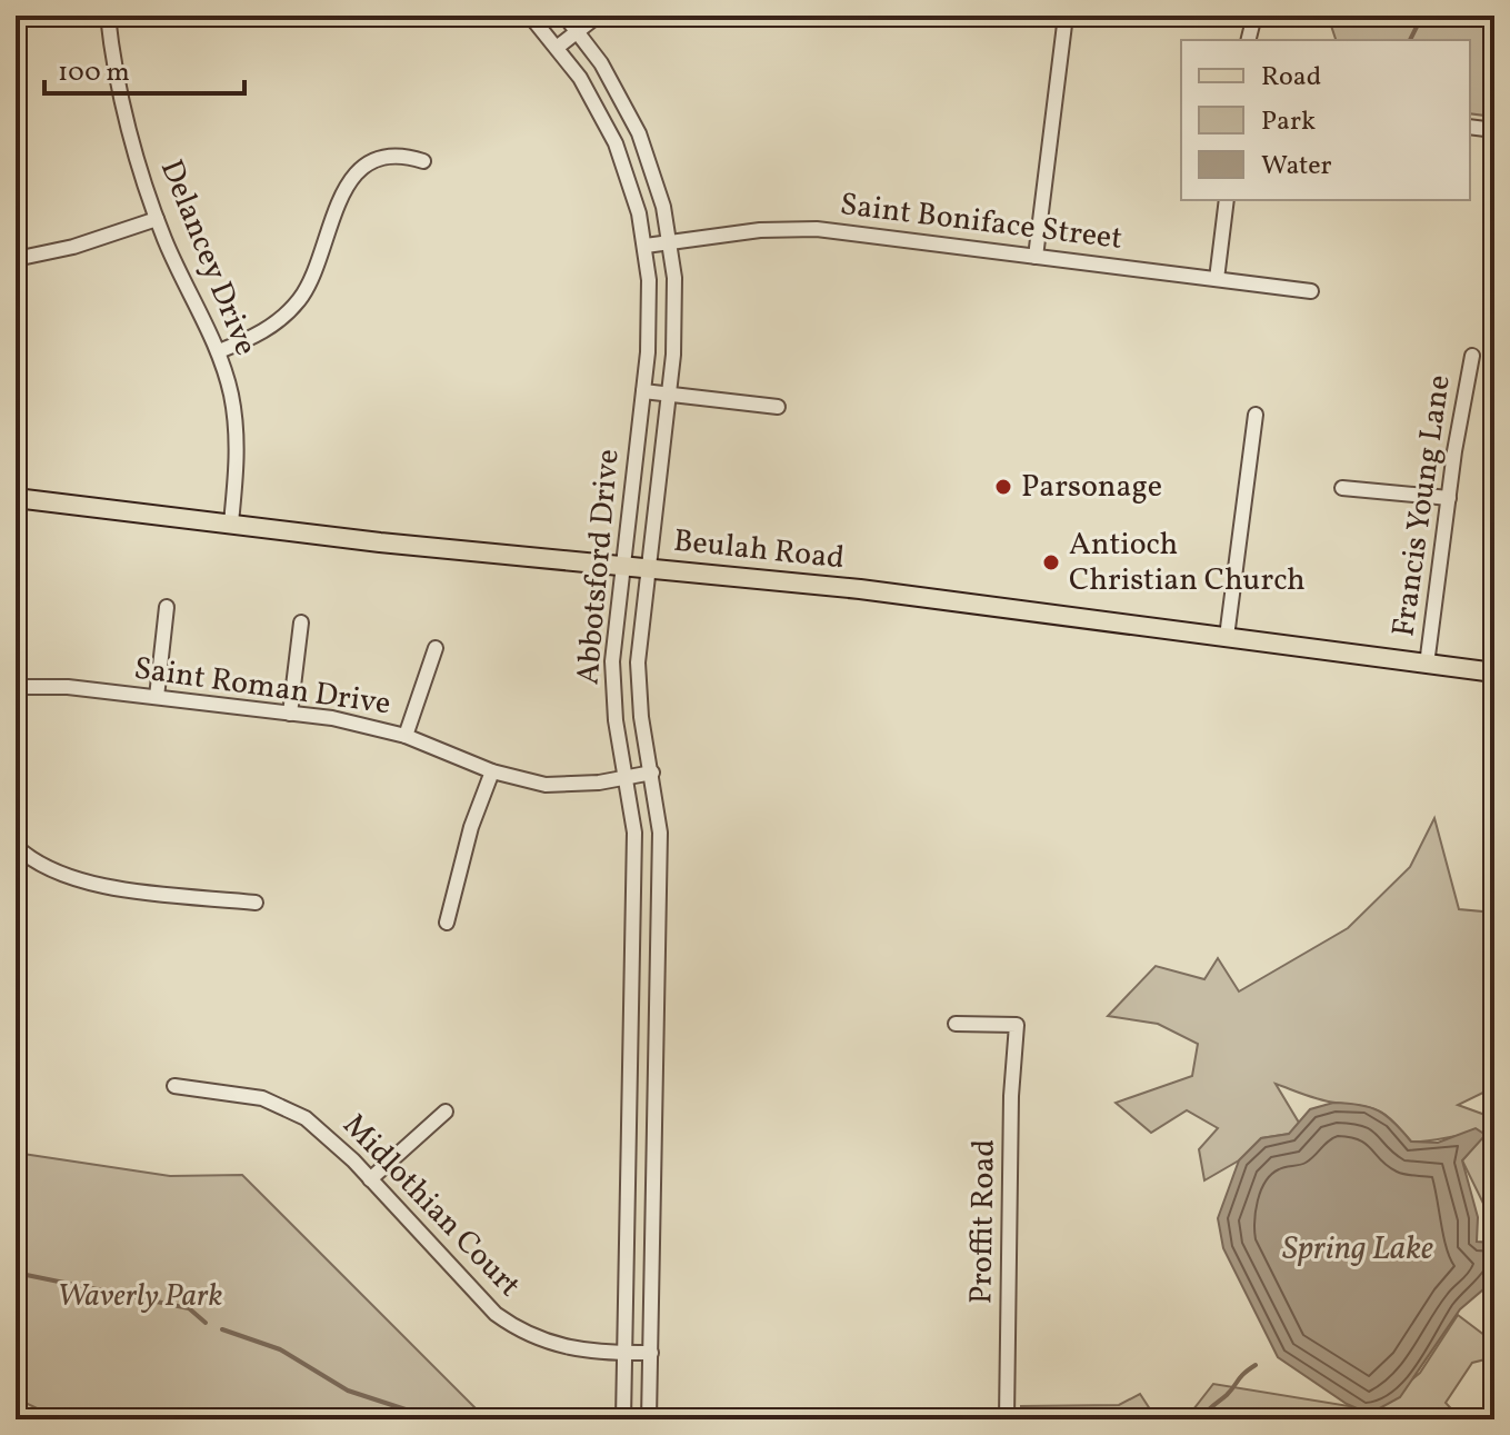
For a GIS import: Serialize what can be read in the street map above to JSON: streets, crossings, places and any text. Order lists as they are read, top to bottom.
{
  "streets": {
    "main road": ["Beulah Road"],
    "street": [
      "Saint Boniface Street",
      "Delancey Drive",
      "Francis Young Lane",
      "Abbotsford Drive",
      "Saint Roman Drive",
      "Midlothian Court",
      "Proffit Road"
    ]
  },
  "crossings": [
    ["Saint Boniface Street", "Abbotsford Drive"],
    ["Delancey Drive", "Beulah Road"],
    ["Francis Young Lane", "Beulah Road"],
    ["Beulah Road", "Abbotsford Drive"],
    ["Abbotsford Drive", "Saint Roman Drive"],
    ["Abbotsford Drive", "Midlothian Court"]
  ],
  "water": ["Spring Lake"],
  "parks": ["Waverly Park"],
  "places": ["Parsonage", "Antioch Christian Church"],
  "legend": ["Road", "Park", "Water"],
  "scale_bar": "100 m"
}
